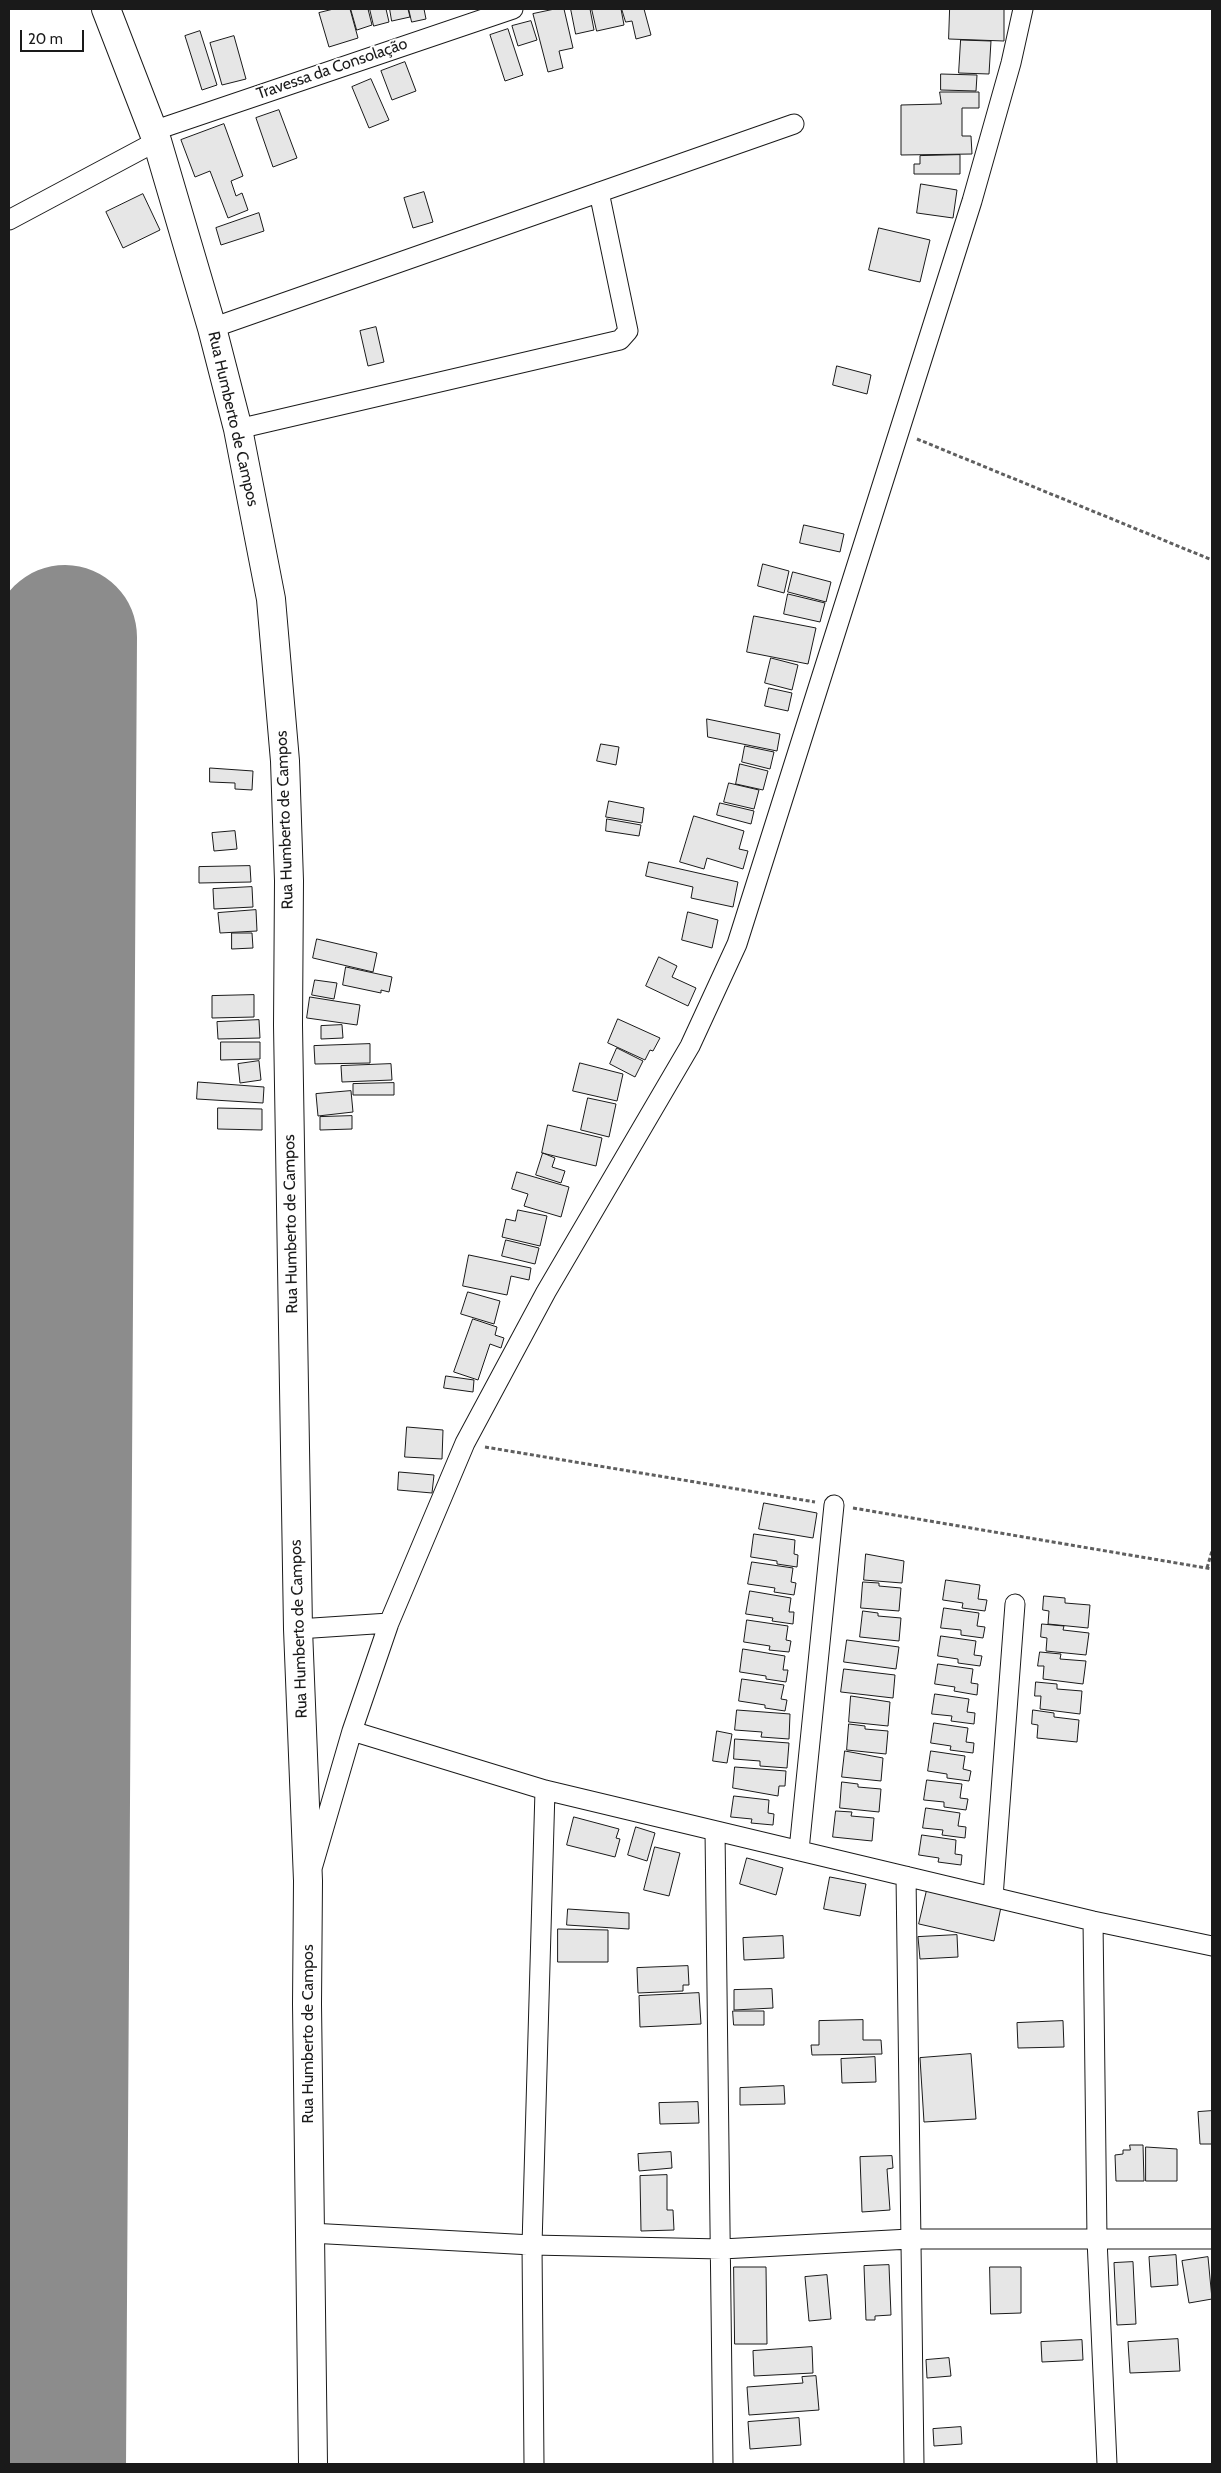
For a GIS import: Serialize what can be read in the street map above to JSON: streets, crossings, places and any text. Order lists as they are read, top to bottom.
{
  "streets": {
    "street": ["Travessa da Consolação", "Rua Humberto de Campos"]
  },
  "crossings": [
    ["Travessa da Consolação", "Rua Humberto de Campos"]
  ],
  "scale_bar": "20 m"
}
